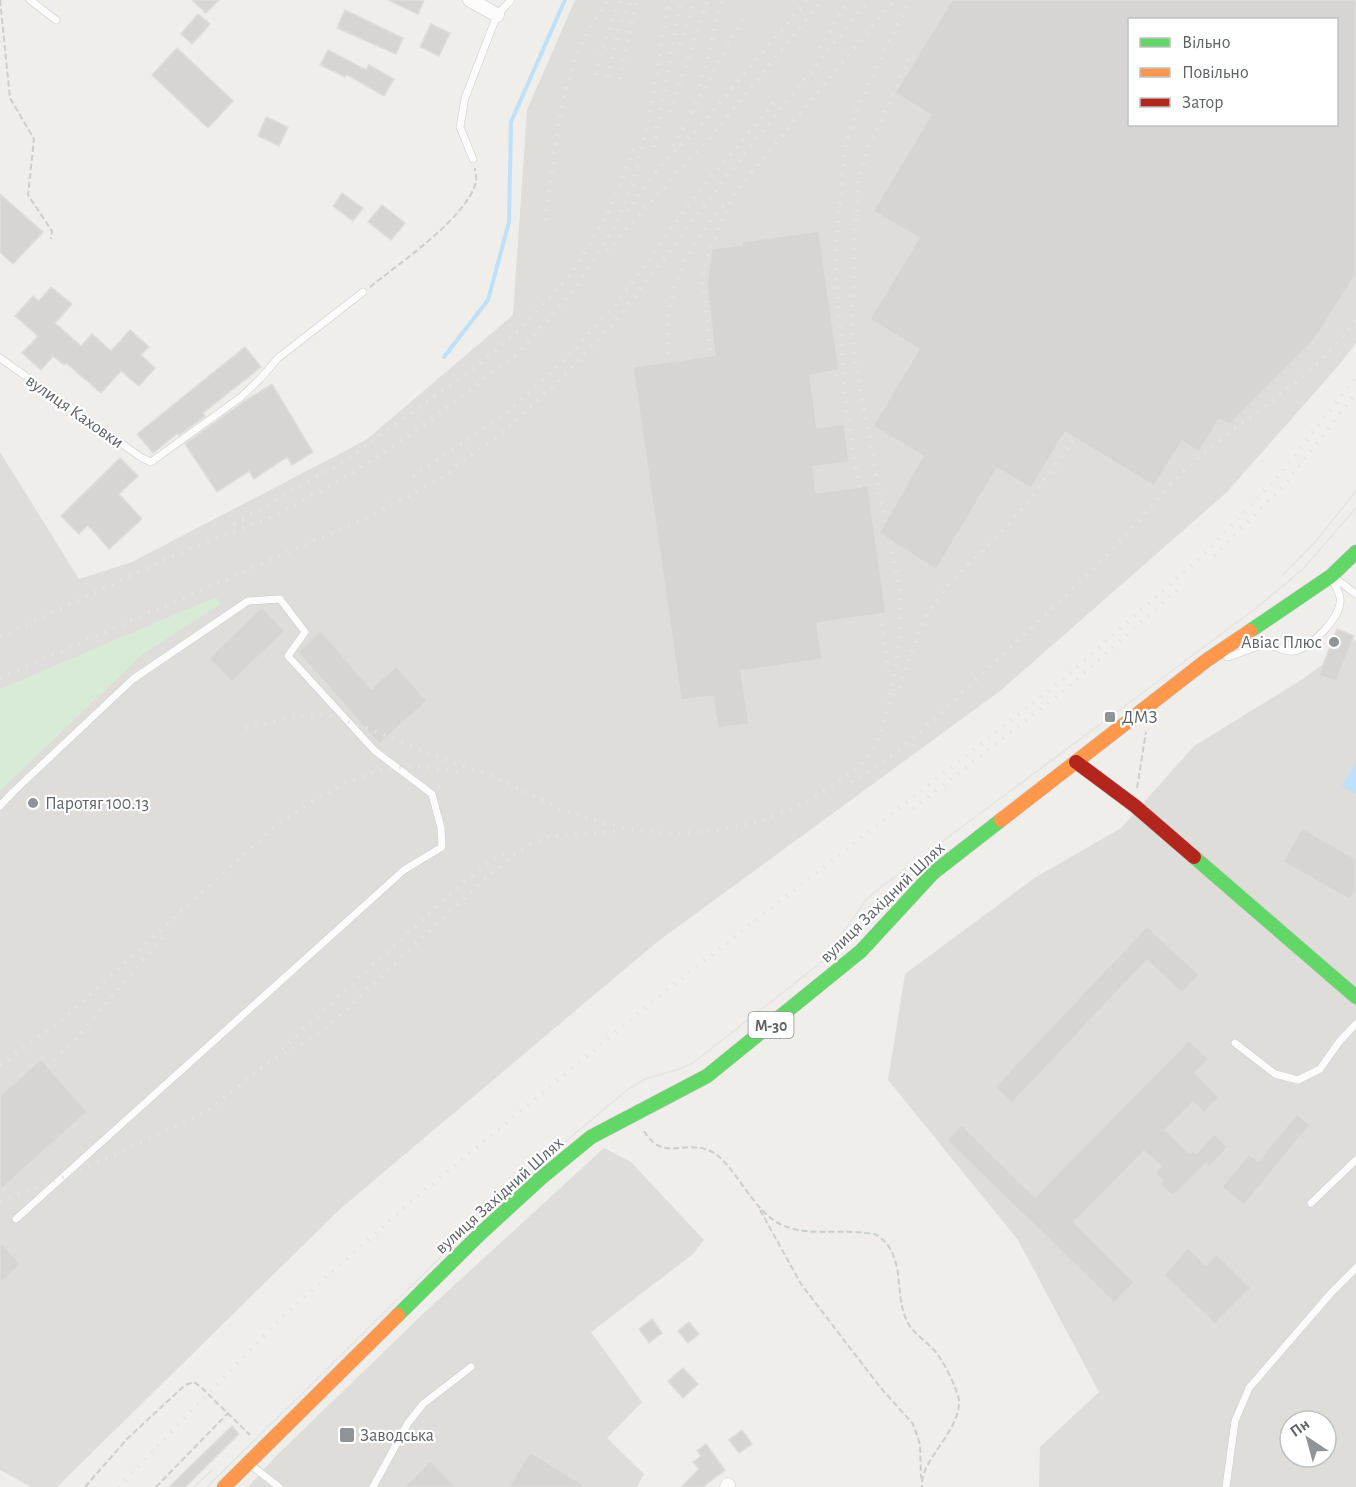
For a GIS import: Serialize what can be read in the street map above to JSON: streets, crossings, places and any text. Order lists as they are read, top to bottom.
{
  "streets": {
    "main road": ["вулиця Західний Шлях", "М-30"],
    "lane": ["вулиця Каховки"]
  },
  "crossings": [
    ["вулиця Західний Шлях", "М-30"]
  ],
  "places": {
    "other": ["Авіас Плюс", "Паротяг 100.13"],
    "transit": ["ДМЗ", "Заводська"]
  },
  "legend": ["Вільно", "Повільно", "Затор"],
  "north": "top left"
}
